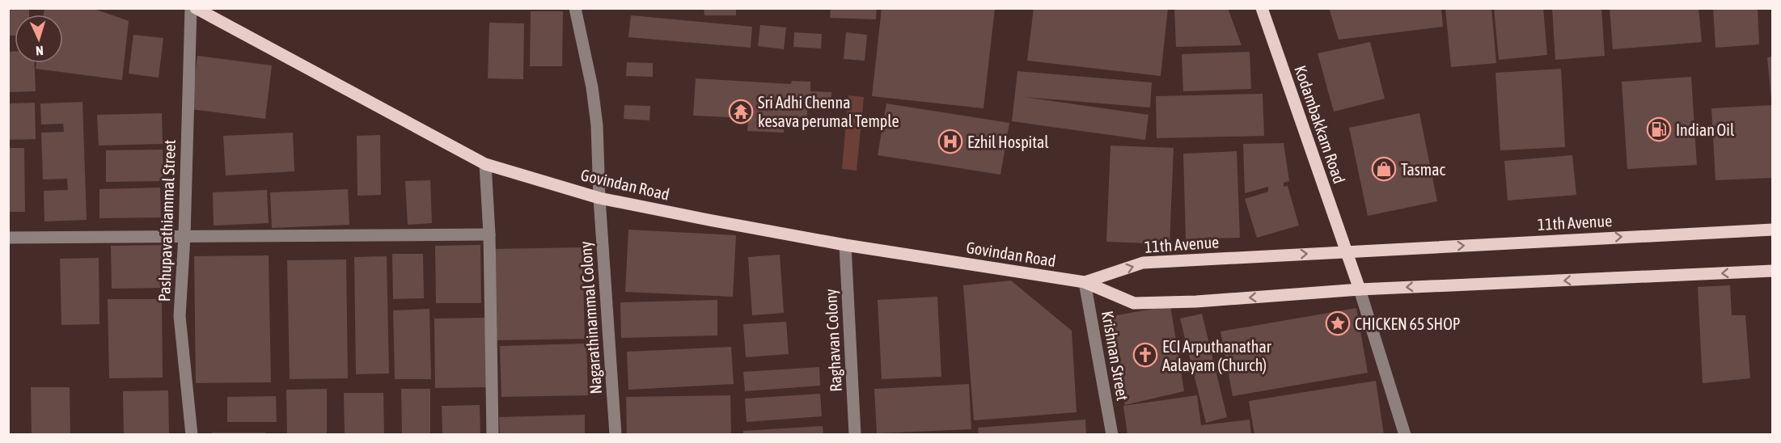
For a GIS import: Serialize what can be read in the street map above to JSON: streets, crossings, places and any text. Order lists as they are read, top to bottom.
{
  "streets": {
    "main road": ["Kodambakkam Road", "Govindan Road", "11th Avenue"],
    "street": [
      "Pashupavathiammal Street",
      "Nagarathinammal Colony",
      "Raghavan Colony",
      "Krishnan Street"
    ]
  },
  "crossings": [
    ["Kodambakkam Road", "11th Avenue"],
    ["Govindan Road", "11th Avenue"],
    ["Govindan Road", "Nagarathinammal Colony"],
    ["Govindan Road", "Raghavan Colony"],
    ["Govindan Road", "Krishnan Street"],
    ["11th Avenue", "Krishnan Street"]
  ],
  "places": {
    "temple": ["Sri Adhi Chenna kesava perumal Temple"],
    "fuel station": ["Indian Oil"],
    "hospital": ["Ezhil Hospital"],
    "shop": ["Tasmac"],
    "place": ["CHICKEN 65 SHOP"],
    "church": ["ECI Arputhanathar Aalayam (Church)"]
  },
  "north": "bottom"
}
